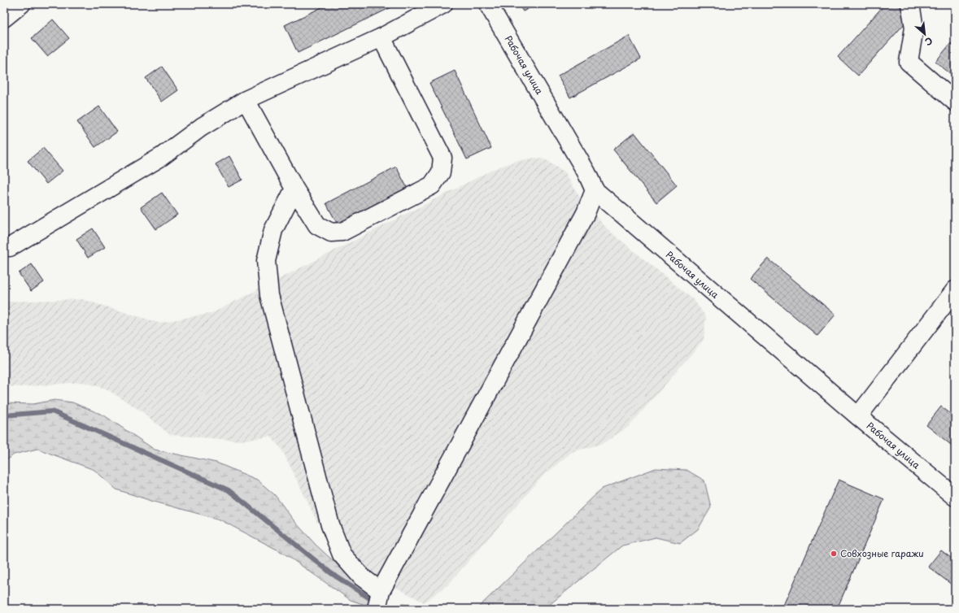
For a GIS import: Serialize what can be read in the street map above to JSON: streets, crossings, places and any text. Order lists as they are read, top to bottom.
{
  "streets": {
    "street": ["Рабочая улица"]
  },
  "places": ["Совхозные гаражи"],
  "north": "bottom right"
}
